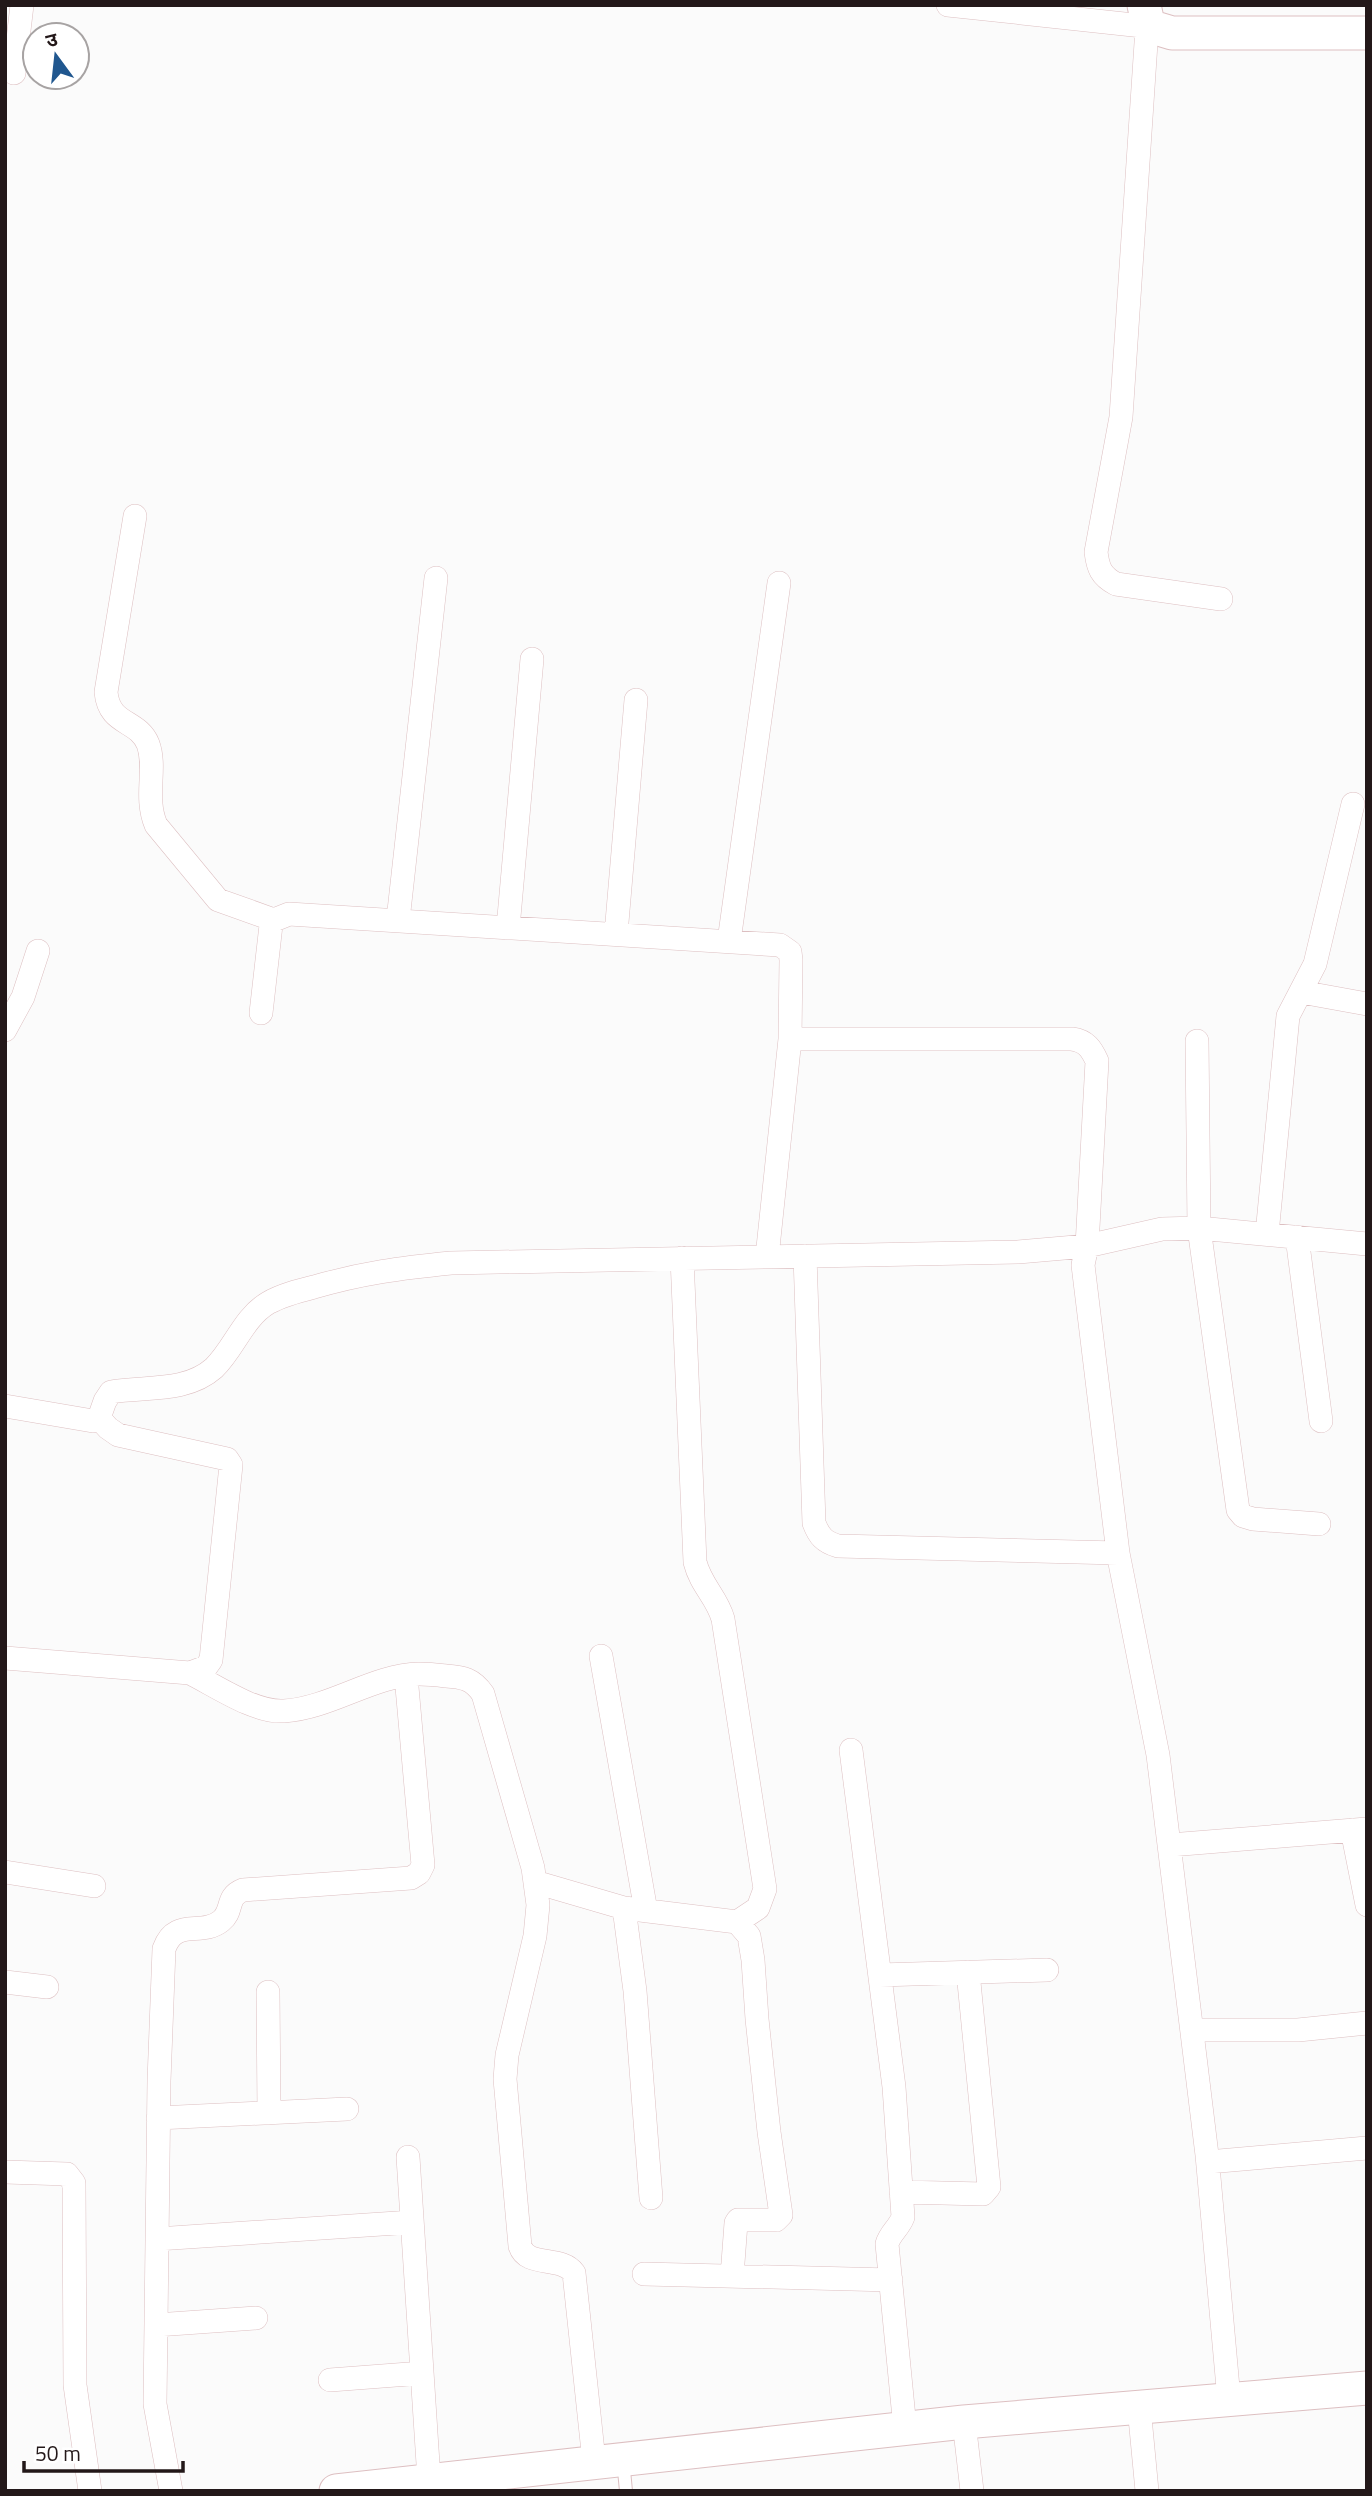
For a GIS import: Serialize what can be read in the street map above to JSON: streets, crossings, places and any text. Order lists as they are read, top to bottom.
{
  "scale_bar": "50 m",
  "north": "top"
}
